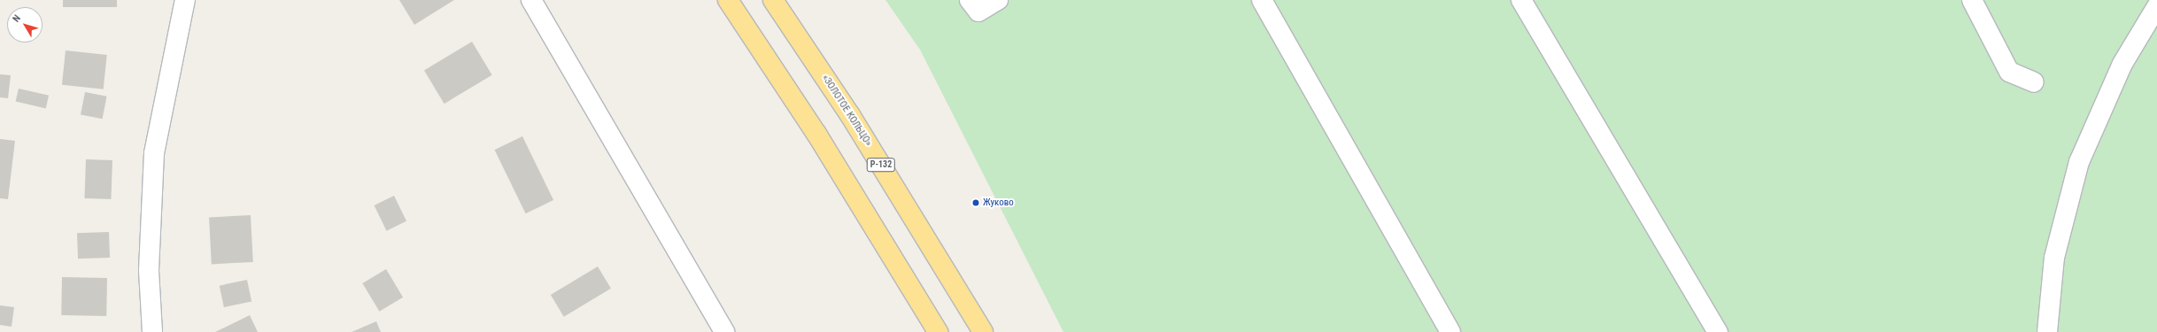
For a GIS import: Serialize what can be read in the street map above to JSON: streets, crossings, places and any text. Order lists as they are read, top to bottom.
{
  "streets": {
    "highway": ["«ЗОЛОТОЕ КОЛЬЦО»", "Р-132"]
  },
  "places": ["Жуково"],
  "north": "top left"
}
